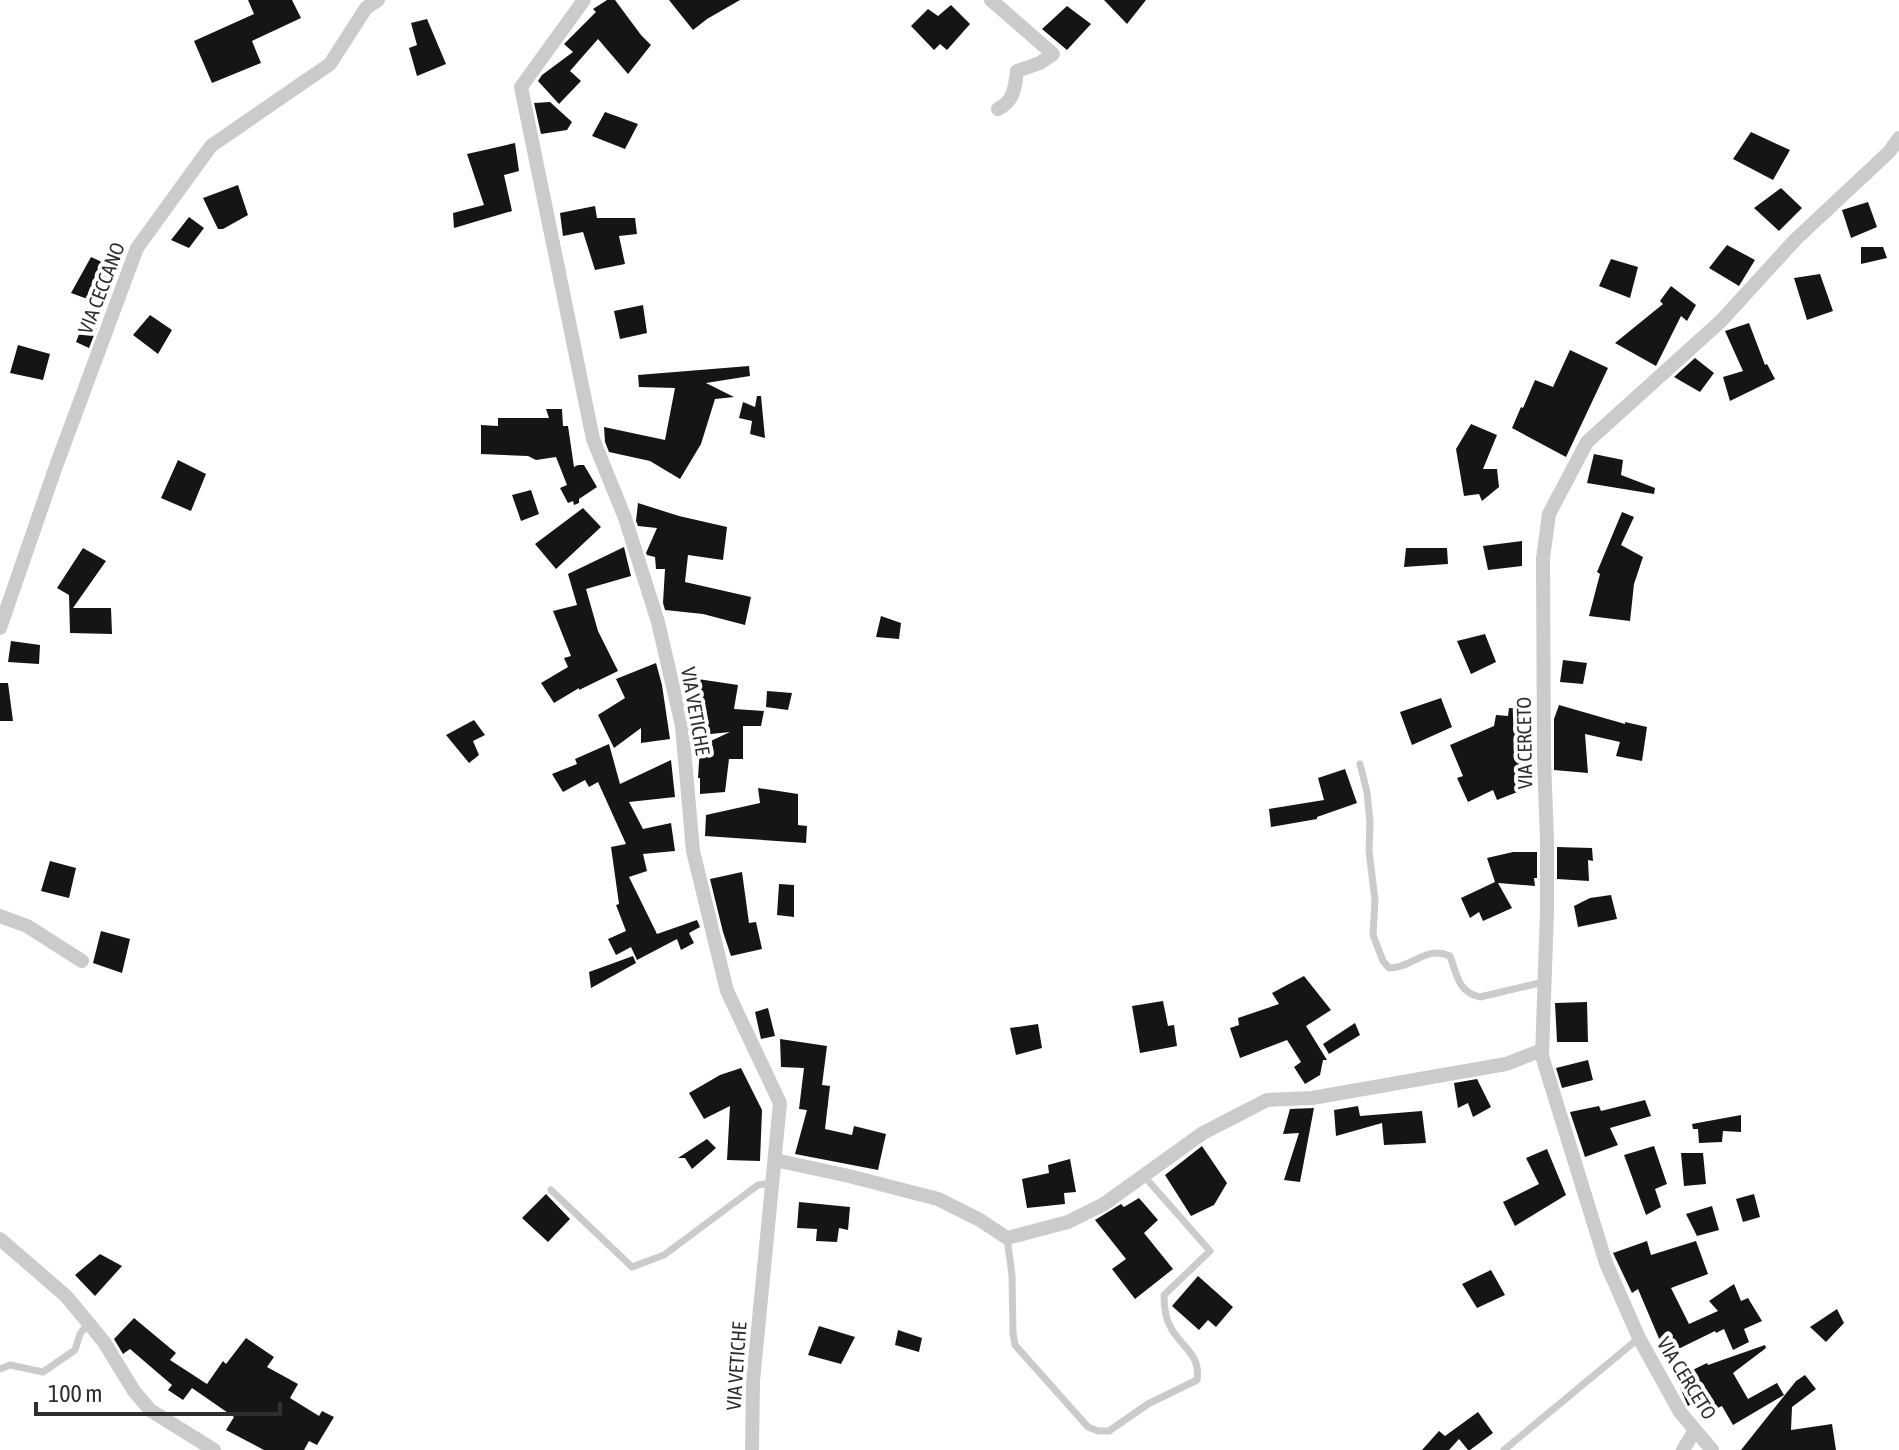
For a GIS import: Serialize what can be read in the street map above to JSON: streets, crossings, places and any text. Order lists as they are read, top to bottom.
{
  "streets": {
    "street": ["VIA CECCANO", "VIA VETICHE", "VIA CERCETO"]
  },
  "scale_bar": "100 m"
}
